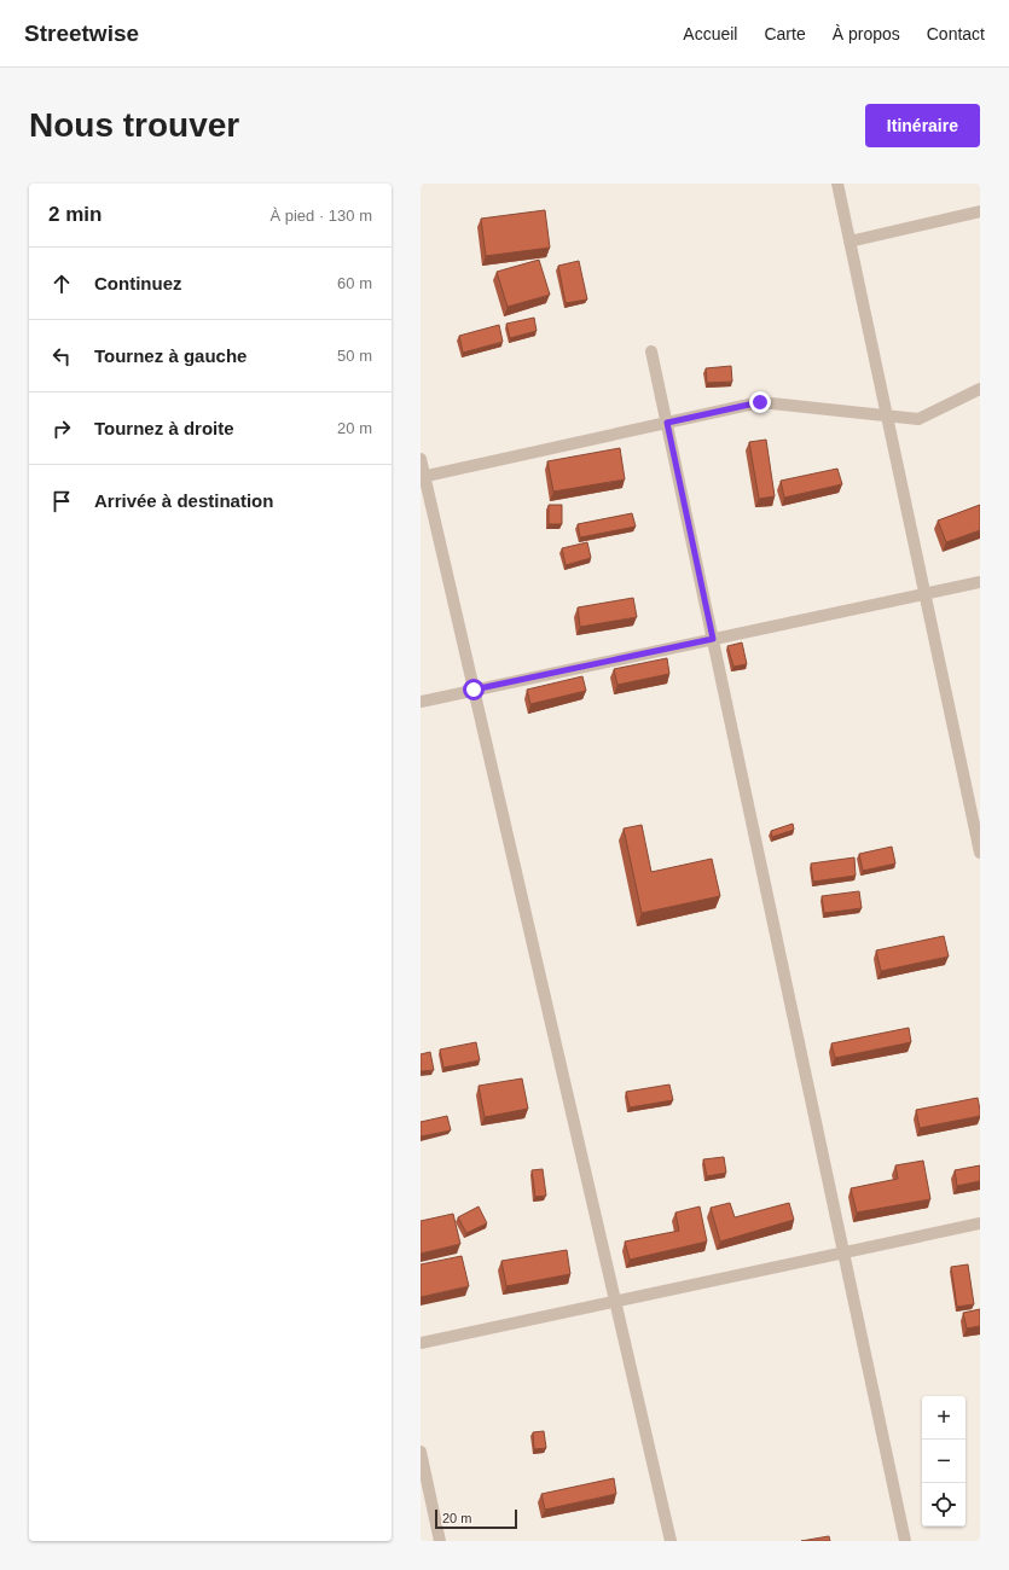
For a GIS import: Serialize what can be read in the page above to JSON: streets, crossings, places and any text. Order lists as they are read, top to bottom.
{
  "scale_bar": "20 m",
  "page": {
    "header": "Streetwise",
    "nav": [
      "Accueil",
      "Carte",
      "À propos",
      "Contact"
    ],
    "buttons": "Itinéraire",
    "title": "Nous trouver",
    "heading": ["2 min", "À pied · 130 m"],
    "list": [
      ["Continuez", "60 m"],
      ["Tournez à gauche", "50 m"],
      ["Tournez à droite", "20 m"],
      "Arrivée à destination"
    ],
    "map_buttons": ["+", "−"],
    "scale": "20 m"
  }
}
